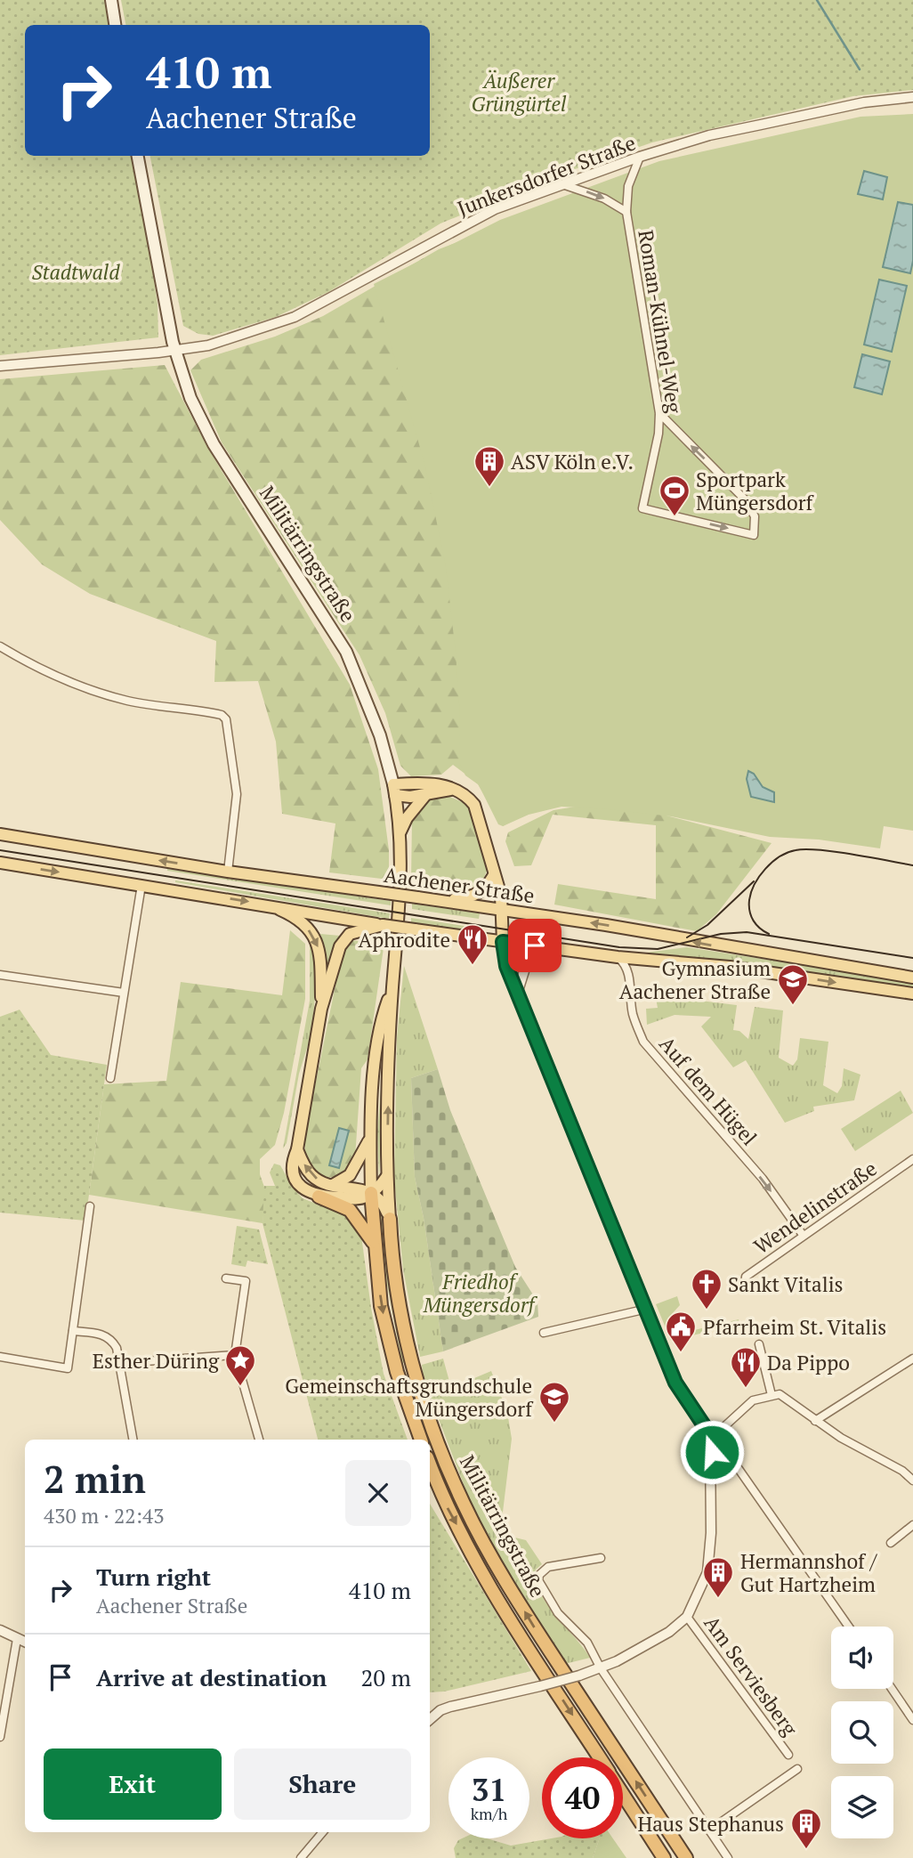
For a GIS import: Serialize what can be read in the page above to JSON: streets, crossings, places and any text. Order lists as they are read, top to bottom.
{
  "streets": {
    "highway": ["Militärringstraße"],
    "main road": ["Aachener Straße"],
    "street": [
      "Junkersdorfer Straße",
      "Roman-Kühnel-Weg",
      "Auf dem Hügel",
      "Wendelinstraße",
      "Am Serviesberg"
    ]
  },
  "crossings": [
    ["Junkersdorfer Straße", "Roman-Kühnel-Weg"],
    ["Junkersdorfer Straße", "Militärringstraße"],
    ["Auf dem Hügel", "Wendelinstraße"]
  ],
  "one_way": ["Auf dem Hügel"],
  "parks": ["Äußerer Grüngürtel", "Stadtwald", "Friedhof Müngersdorf"],
  "places": {
    "building": ["ASV Köln e.V.", "Hermannshof / Gut Hartzheim", "Haus Stephanus"],
    "sports": ["Sportpark Müngersdorf"],
    "restaurant": ["Aphrodite", "Da Pippo"],
    "school or university": ["Gymnasium Aachener Straße", "Gemeinschaftsgrundschule Müngersdorf"],
    "church": ["Sankt Vitalis"],
    "public building": ["Pfarrheim St. Vitalis"],
    "place": ["Esther Düring"]
  },
  "page": {
    "turn": ["410 m", "Aachener Straße"],
    "heading": ["2 min", "430 m · 22:43"],
    "list": [
      {
        "name": "Turn right",
        "note": "Aachener Straße",
        "value": "410 m"
      },
      {
        "name": "Arrive at destination",
        "value": "20 m"
      }
    ],
    "buttons": ["Exit", "Share"],
    "speed": "31 km/h",
    "limit": "40"
  }
}
